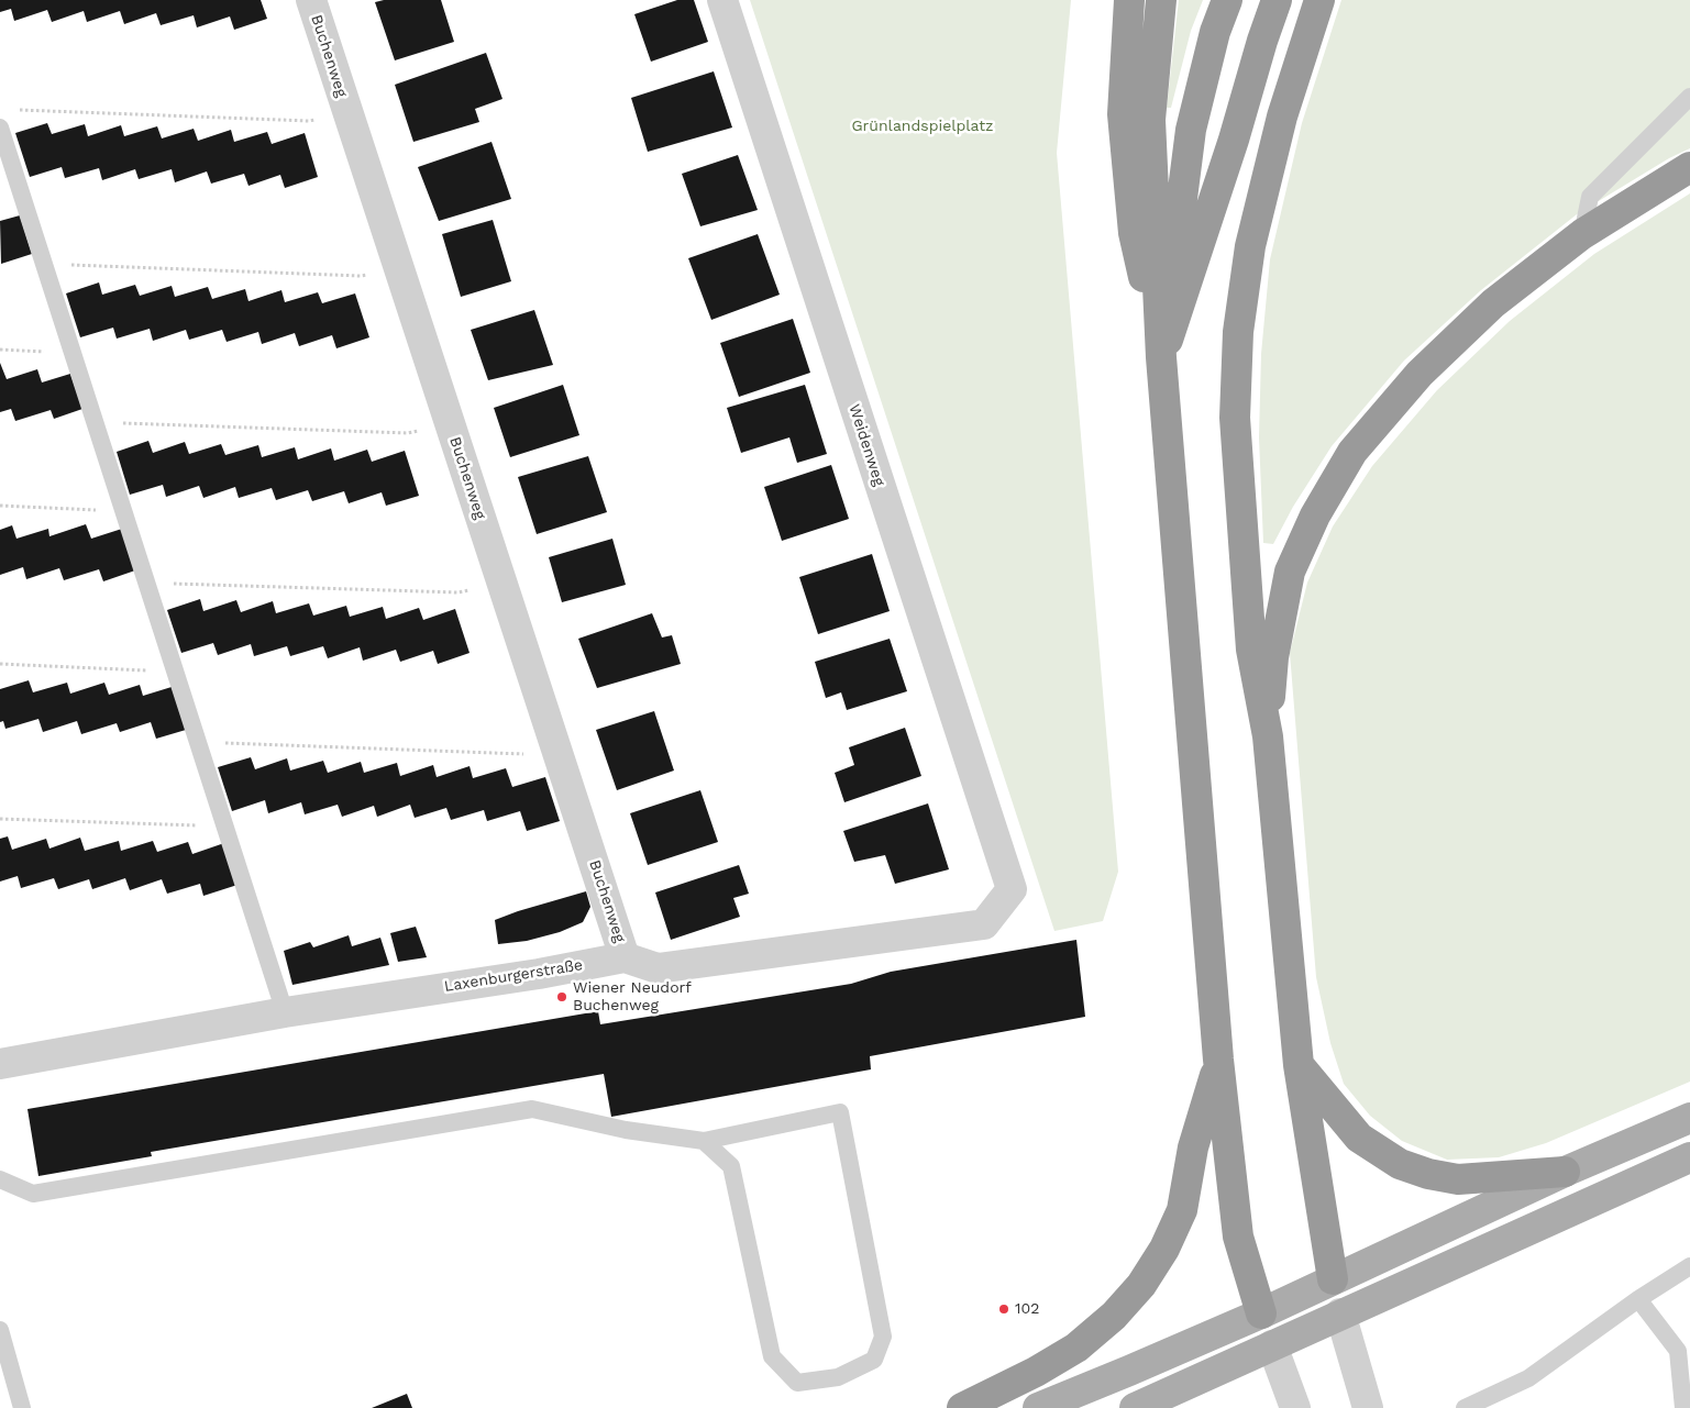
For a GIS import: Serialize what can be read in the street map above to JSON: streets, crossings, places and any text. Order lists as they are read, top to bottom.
{
  "streets": {
    "street": ["Buchenweg", "Weidenweg", "Laxenburgerstraße"]
  },
  "crossings": [
    ["Buchenweg", "Laxenburgerstraße"],
    ["Weidenweg", "Laxenburgerstraße"]
  ],
  "parks": ["Grünlandspielplatz"],
  "places": ["Wiener Neudorf Buchenweg", "102"]
}
